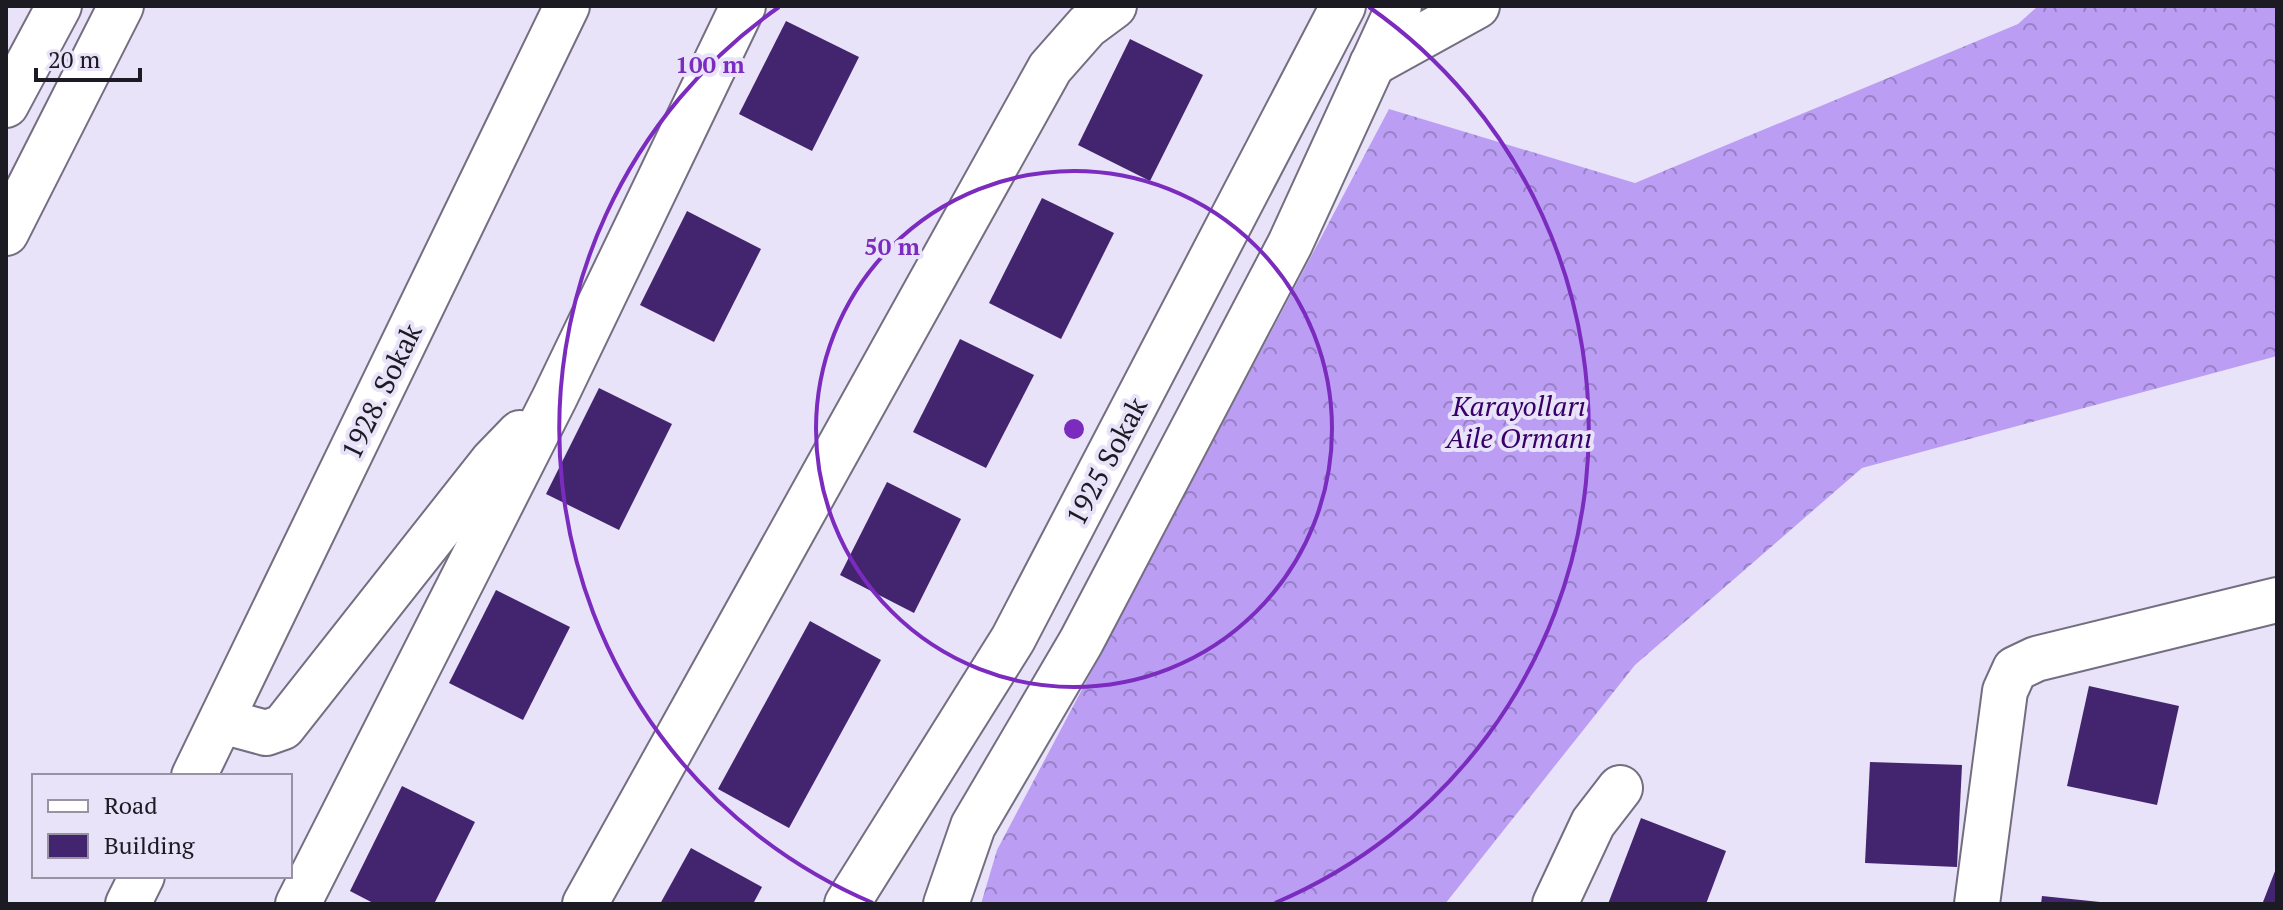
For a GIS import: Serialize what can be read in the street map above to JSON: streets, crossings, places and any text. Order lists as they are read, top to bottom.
{
  "streets": {
    "street": ["1928. Sokak", "1925 Sokak"]
  },
  "parks": ["Karayolları Aile Ormanı"],
  "legend": ["Road", "Building"],
  "scale_bar": "20 m",
  "rings": ["100 m", "50 m"]
}
